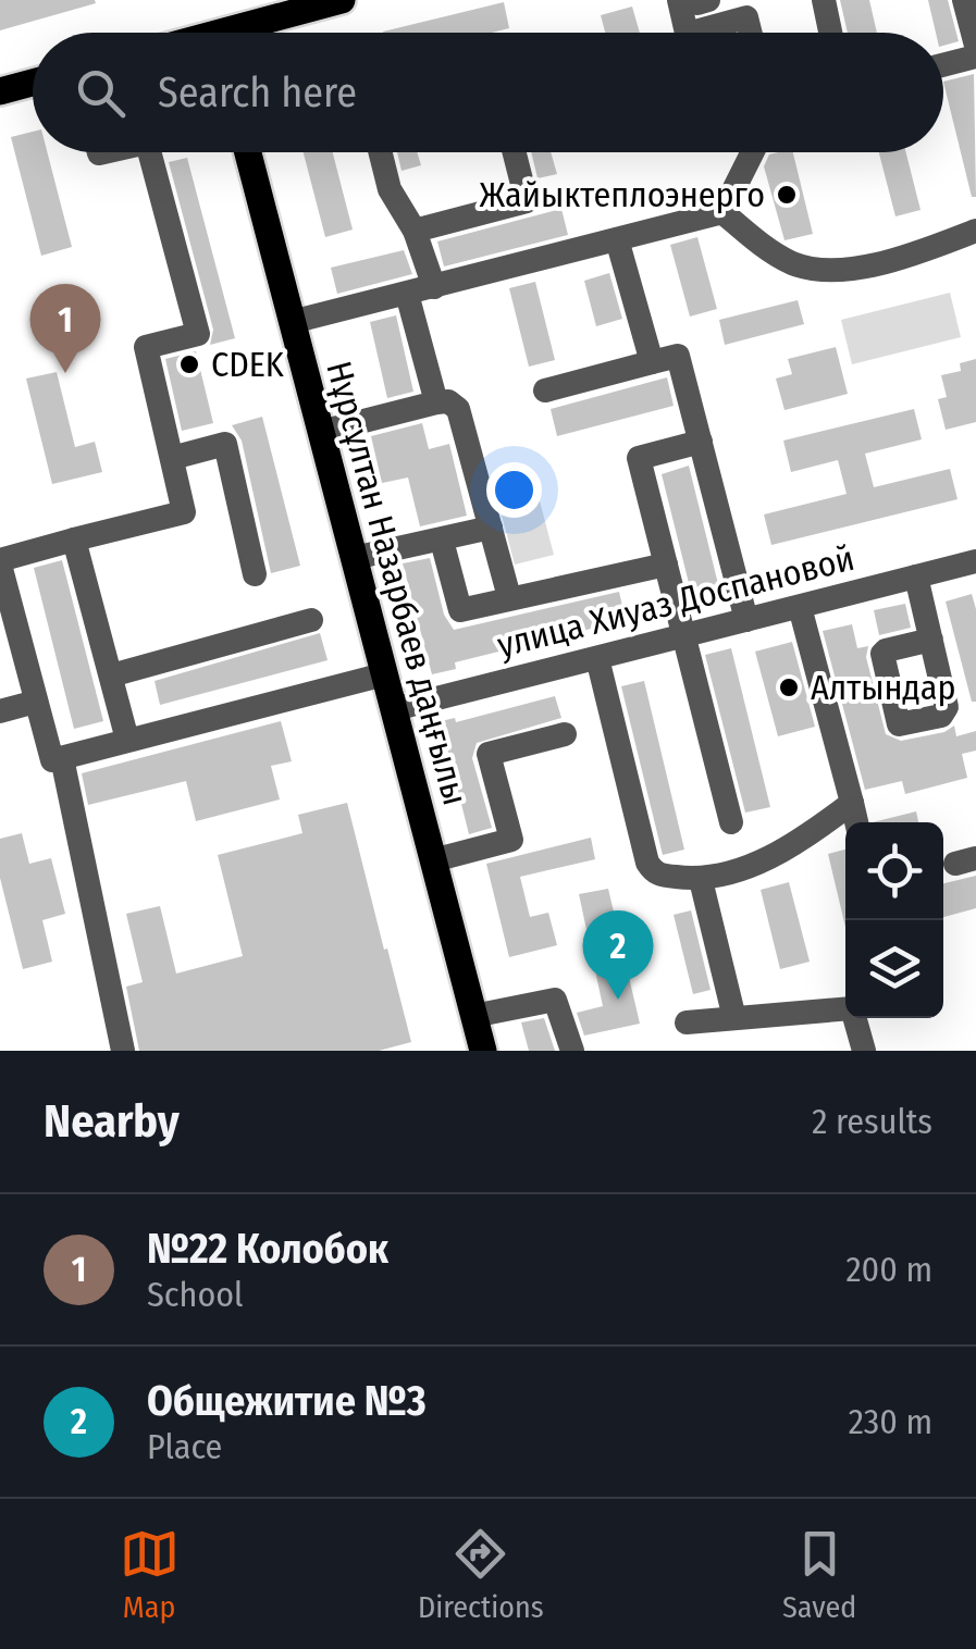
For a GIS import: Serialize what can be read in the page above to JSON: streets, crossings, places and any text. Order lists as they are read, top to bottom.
{
  "streets": {
    "main road": ["Нұрсұлтан Назарбаев даңғылы"],
    "street": ["улица Хиуаз Доспановой"]
  },
  "crossings": [
    ["Нұрсұлтан Назарбаев даңғылы", "улица Хиуаз Доспановой"]
  ],
  "places": ["Жайыктеплоэнерго", "CDEK", "Алтындар"],
  "page": {
    "search": "Search here",
    "pins": ["1", "2"],
    "heading": ["Nearby", "2 results"],
    "list": [
      {
        "mark": "1",
        "name": "№22 Колобок",
        "note": "School",
        "value": "200 m"
      },
      {
        "mark": "2",
        "name": "Общежитие №3",
        "note": "Place",
        "value": "230 m"
      }
    ],
    "nav": ["Map", "Directions", "Saved"]
  }
}
